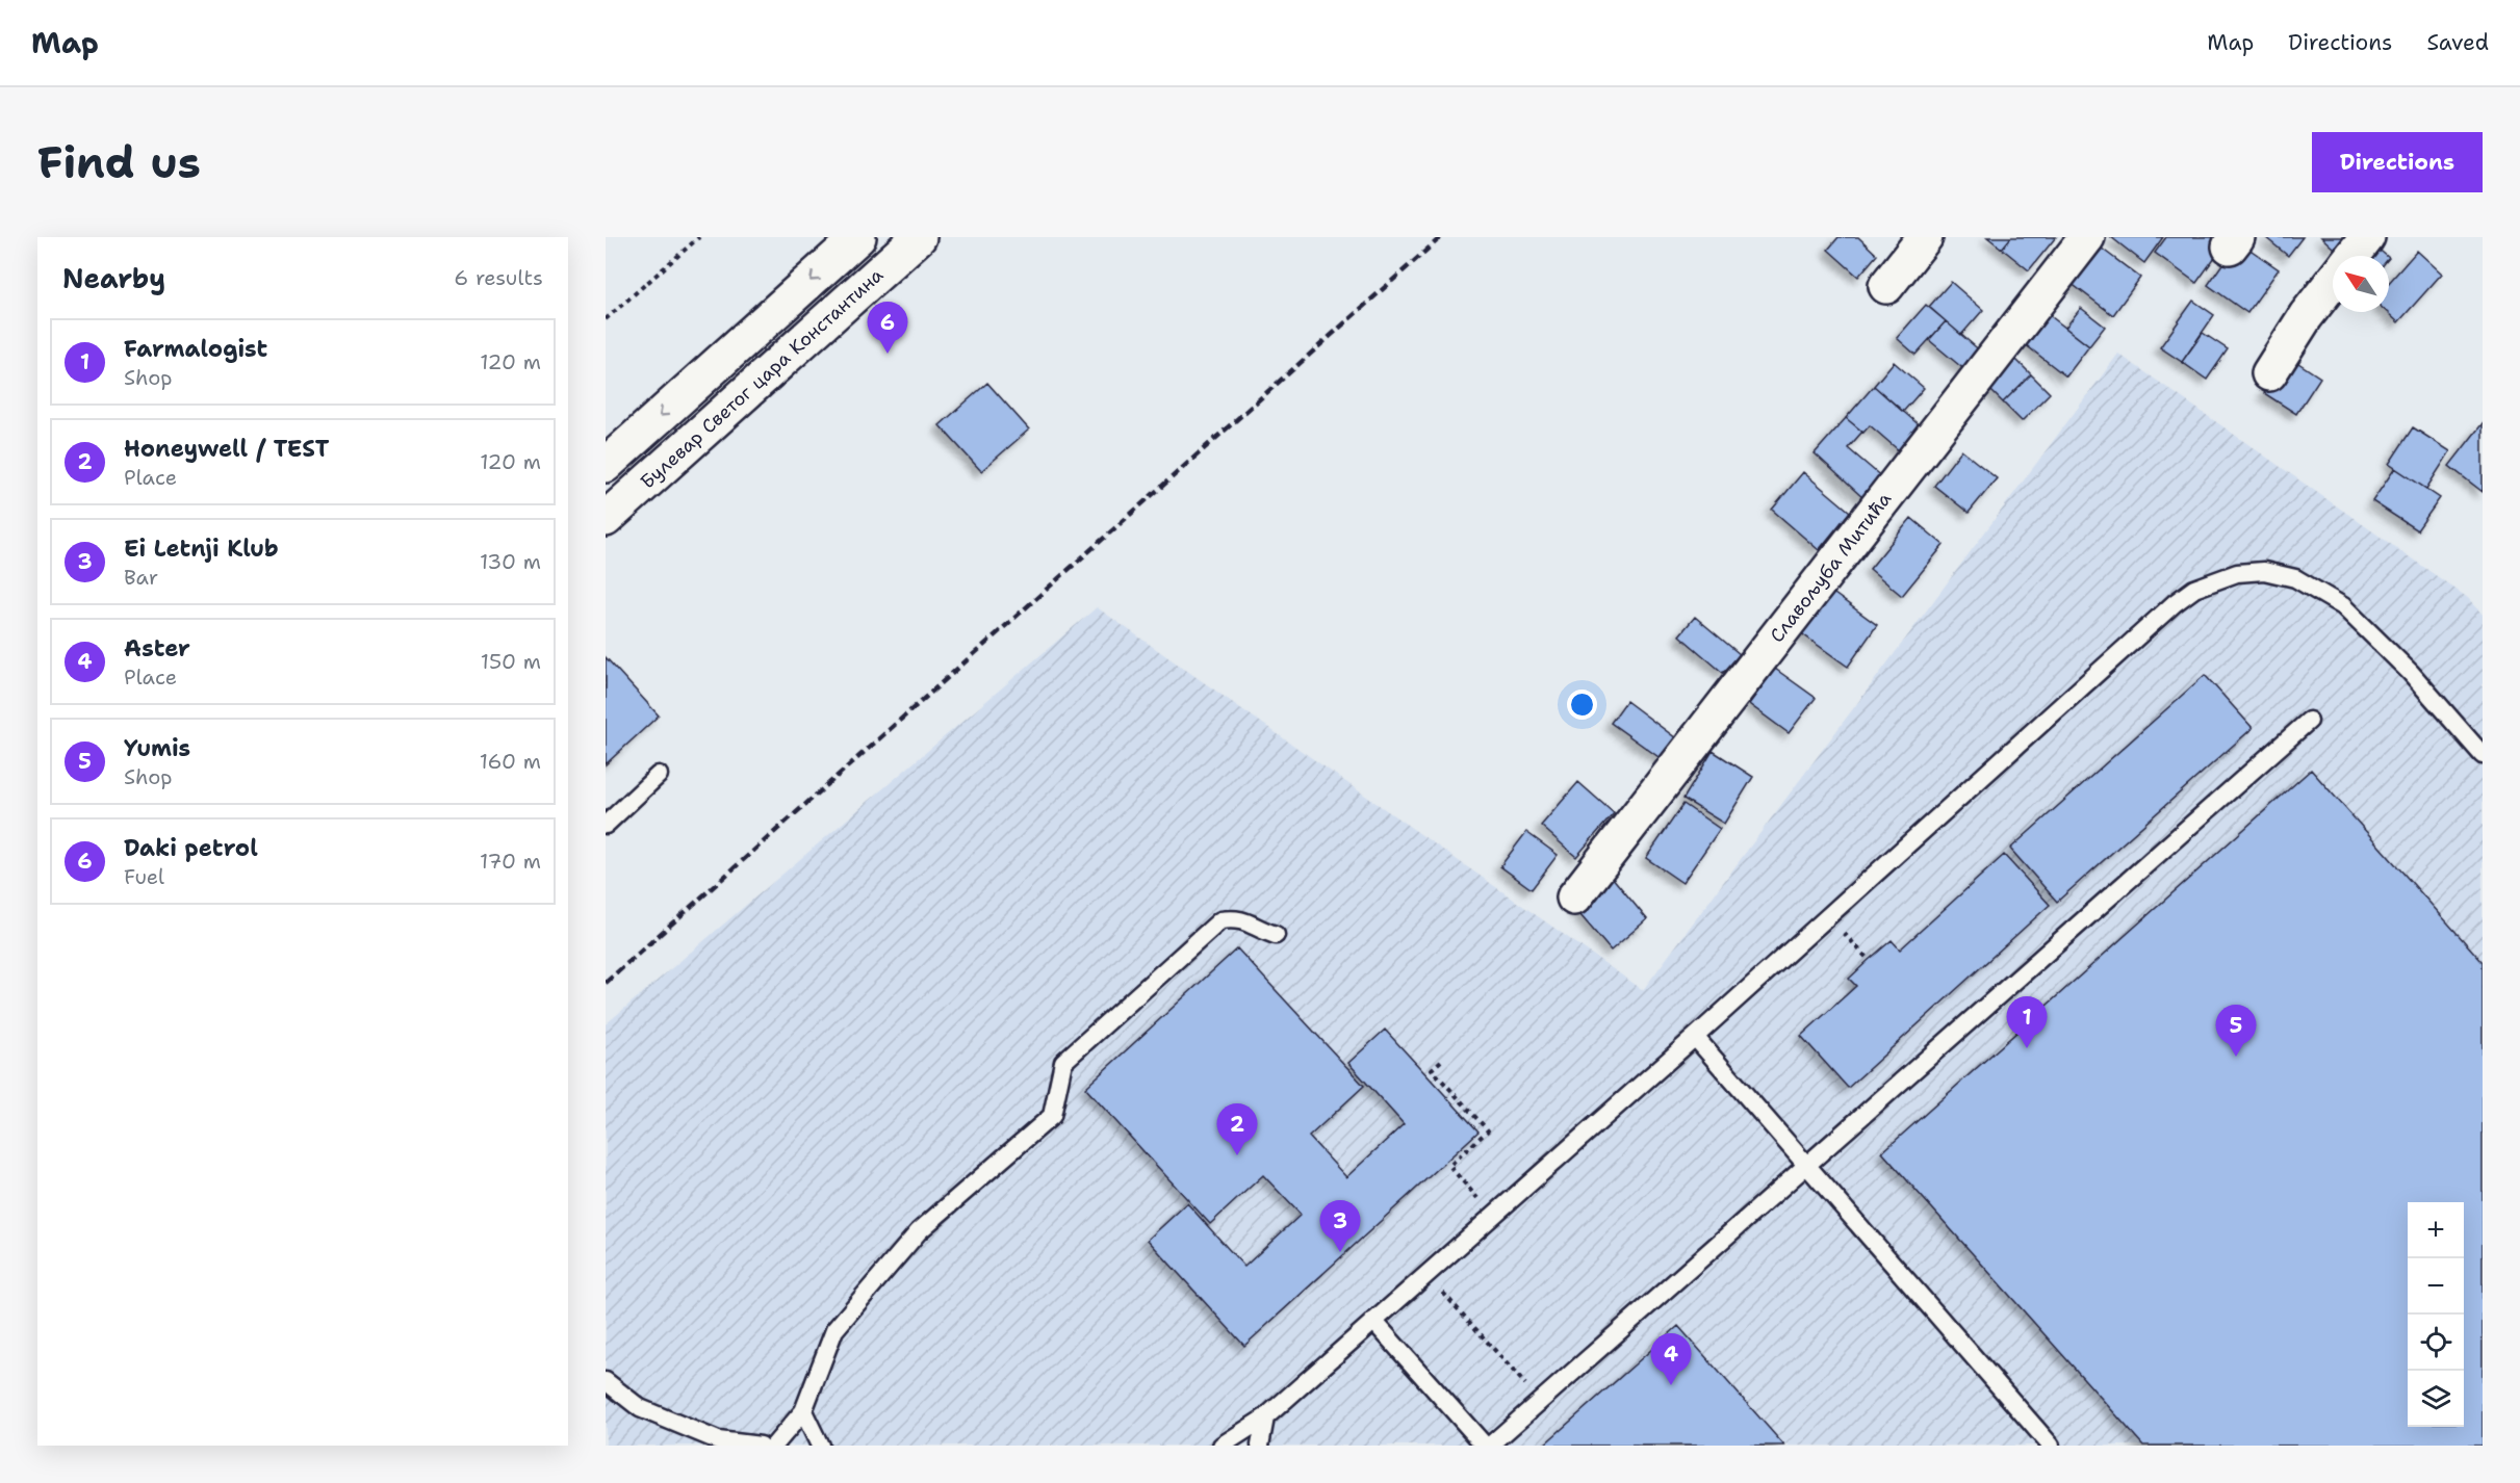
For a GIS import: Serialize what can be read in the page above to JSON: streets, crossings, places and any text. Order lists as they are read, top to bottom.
{
  "streets": {
    "street": ["Булевар Светог цара Константина", "Славољуба Митића"]
  },
  "north": "top left",
  "page": {
    "header": "Map",
    "nav": ["Map", "Directions", "Saved"],
    "buttons": "Directions",
    "title": "Find us",
    "heading": ["Nearby", "6 results"],
    "pins": [
      "6",
      "1",
      "5",
      "2",
      "3",
      "4"
    ],
    "list": [
      {
        "mark": "1",
        "name": "Farmalogist",
        "note": "Shop",
        "value": "120 m"
      },
      {
        "mark": "2",
        "name": "Honeywell / TEST",
        "note": "Place",
        "value": "120 m"
      },
      {
        "mark": "3",
        "name": "Ei Letnji Klub",
        "note": "Bar",
        "value": "130 m"
      },
      {
        "mark": "4",
        "name": "Aster",
        "note": "Place",
        "value": "150 m"
      },
      {
        "mark": "5",
        "name": "Yumis",
        "note": "Shop",
        "value": "160 m"
      },
      {
        "mark": "6",
        "name": "Daki petrol",
        "note": "Fuel",
        "value": "170 m"
      }
    ],
    "map_buttons": ["+", "−"]
  }
}
